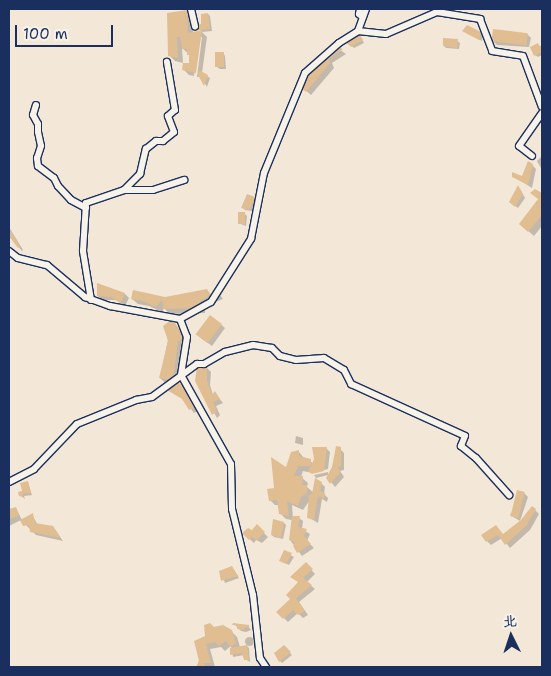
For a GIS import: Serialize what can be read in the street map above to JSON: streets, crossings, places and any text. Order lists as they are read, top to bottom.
{
  "scale_bar": "100 m",
  "north": "top"
}
